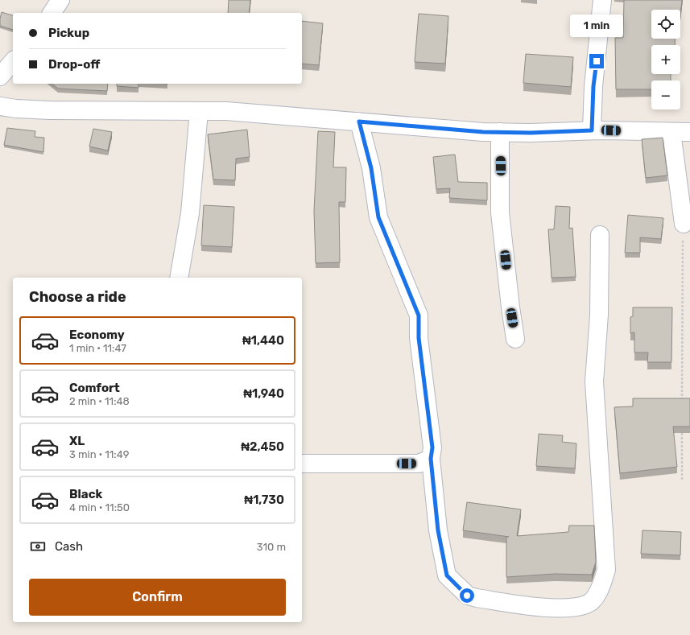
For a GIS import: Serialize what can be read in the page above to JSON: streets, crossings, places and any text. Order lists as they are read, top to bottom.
{
  "page": {
    "map_buttons": ["+", "−"],
    "banner": ["Pickup", "Drop-off"],
    "bubble": "1 min",
    "heading": "Choose a ride",
    "list": [
      {
        "name": "Economy",
        "note": "1 min · 11:47",
        "value": "₦1,440"
      },
      {
        "name": "Comfort",
        "note": "2 min · 11:48",
        "value": "₦1,940"
      },
      {
        "name": "XL",
        "note": "3 min · 11:49",
        "value": "₦2,450"
      },
      {
        "name": "Black",
        "note": "4 min · 11:50",
        "value": "₦1,730"
      }
    ],
    "pay": ["Cash", "310 m"],
    "buttons": "Confirm"
  }
}
